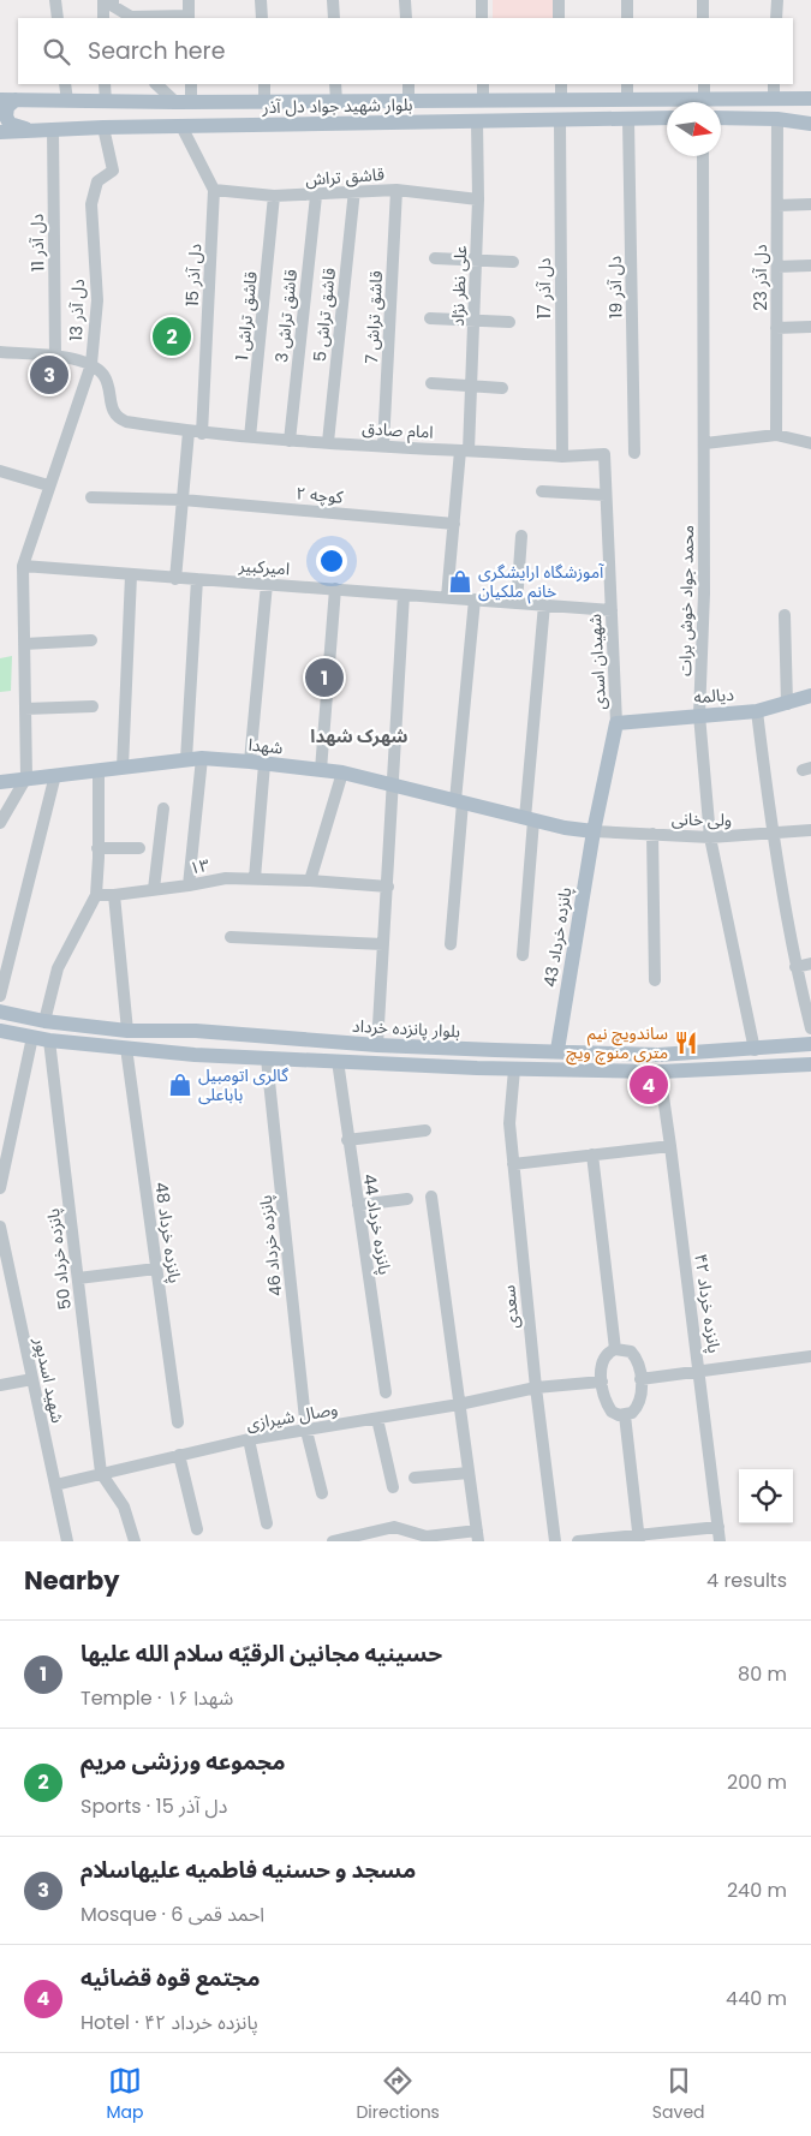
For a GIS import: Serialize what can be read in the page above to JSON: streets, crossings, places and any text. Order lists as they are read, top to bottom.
{
  "streets": {
    "main road": [
      "بلوار شهید جواد دل آذر",
      "دیالمه",
      "شهدا",
      "پانزده خرداد 43",
      "بلوار پانزده خرداد"
    ],
    "street": [
      "قاشق تراش",
      "دل آذر 11",
      "دل آذر 15",
      "دل آذر 23",
      "علی نظر نژاد",
      "دل آذر 19",
      "دل آذر 17",
      "دل آذر 13",
      "قاشق تراش 5",
      "قاشق تراش 1",
      "قاشق تراش 3",
      "قاشق تراش 7",
      "امام صادق",
      "کوچه ۲",
      "امیرکبیر",
      "محمد جواد خوش برات",
      "شهیدان اسدی",
      "ولی خانی",
      "۱۳",
      "پانزده خرداد 44",
      "پانزده خرداد 48",
      "پانزده خرداد 46",
      "پانزده خرداد 50",
      "پانزده خرداد ۴۲",
      "سعدی",
      "شهید اسدپور",
      "وصال شیرازی"
    ]
  },
  "crossings": [
    ["بلوار شهید جواد دل آذر", "دل آذر 11"],
    ["بلوار شهید جواد دل آذر", "دل آذر 15"],
    ["بلوار شهید جواد دل آذر", "علی نظر نژاد"],
    ["بلوار شهید جواد دل آذر", "دل آذر 19"],
    ["بلوار شهید جواد دل آذر", "دل آذر 17"],
    ["بلوار شهید جواد دل آذر", "دل آذر 13"],
    ["قاشق تراش", "دل آذر 15"],
    ["قاشق تراش", "علی نظر نژاد"],
    ["قاشق تراش", "قاشق تراش 5"],
    ["قاشق تراش", "قاشق تراش 1"],
    ["قاشق تراش", "قاشق تراش 3"],
    ["قاشق تراش", "قاشق تراش 7"],
    ["دل آذر 15", "امام صادق"],
    ["علی نظر نژاد", "امام صادق"],
    ["علی نظر نژاد", "کوچه ۲"],
    ["علی نظر نژاد", "امیرکبیر"],
    ["دل آذر 17", "امام صادق"],
    ["دل آذر 13", "امام صادق"],
    ["دل آذر 13", "امیرکبیر"],
    ["دل آذر 13", "شهدا"],
    ["قاشق تراش 5", "امام صادق"],
    ["قاشق تراش 1", "امام صادق"],
    ["قاشق تراش 3", "امام صادق"],
    ["قاشق تراش 7", "امام صادق"],
    ["امام صادق", "شهیدان اسدی"],
    ["امیرکبیر", "شهیدان اسدی"],
    ["محمد جواد خوش برات", "دیالمه"],
    ["محمد جواد خوش برات", "ولی خانی"],
    ["محمد جواد خوش برات", "بلوار پانزده خرداد"],
    ["شهیدان اسدی", "دیالمه"],
    ["شهیدان اسدی", "پانزده خرداد 43"],
    ["دیالمه", "پانزده خرداد 43"],
    ["شهدا", "ولی خانی"],
    ["شهدا", "پانزده خرداد 43"],
    ["ولی خانی", "پانزده خرداد 43"],
    ["پانزده خرداد 43", "بلوار پانزده خرداد"],
    ["پانزده خرداد 46", "وصال شیرازی"],
    ["پانزده خرداد 50", "وصال شیرازی"],
    ["سعدی", "وصال شیرازی"],
    ["شهید اسدپور", "وصال شیرازی"]
  ],
  "districts": ["شهرک شهدا"],
  "places": {
    "shop": ["آموزشگاه ارایشگری خانم ملکیان", "گالری اتومبیل باباعلی"],
    "restaurant": ["ساندویچ نیم متری منوچ ویچ"]
  },
  "north": "right",
  "page": {
    "search": "Search here",
    "pins": [
      "2",
      "3",
      "1",
      "4"
    ],
    "heading": ["Nearby", "4 results"],
    "list": [
      {
        "mark": "1",
        "name": "حسینیه مجانین الرقیّه سلام الله علیها",
        "note": "Temple · شهدا ۱۶",
        "value": "80 m"
      },
      {
        "mark": "2",
        "name": "مجموعه ورزشی مریم",
        "note": "Sports · دل آذر 15",
        "value": "200 m"
      },
      {
        "mark": "3",
        "name": "مسجد و حسنیه فاطمیه علیهاسلام",
        "note": "Mosque · احمد قمی 6",
        "value": "240 m"
      },
      {
        "mark": "4",
        "name": "مجتمع قوه قضائیه",
        "note": "Hotel · پانزده خرداد ۴۲",
        "value": "440 m"
      }
    ],
    "nav": ["Map", "Directions", "Saved"]
  }
}
